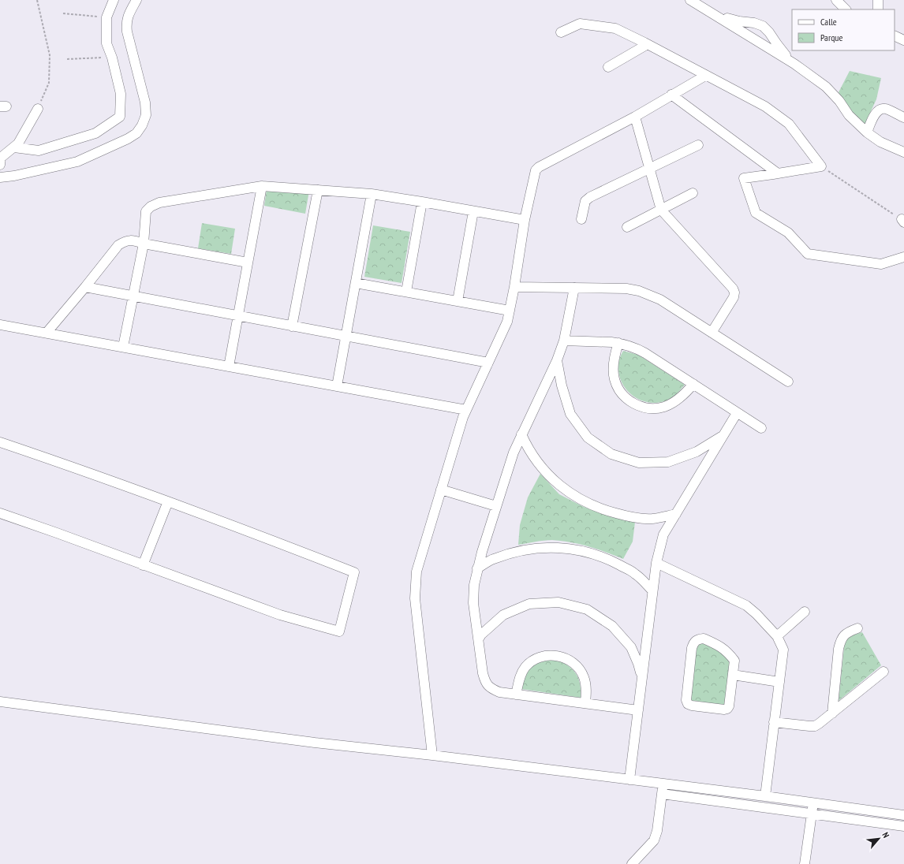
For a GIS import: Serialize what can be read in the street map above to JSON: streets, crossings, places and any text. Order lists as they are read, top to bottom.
{
  "legend": ["Calle", "Parque"],
  "north": "top right"
}
